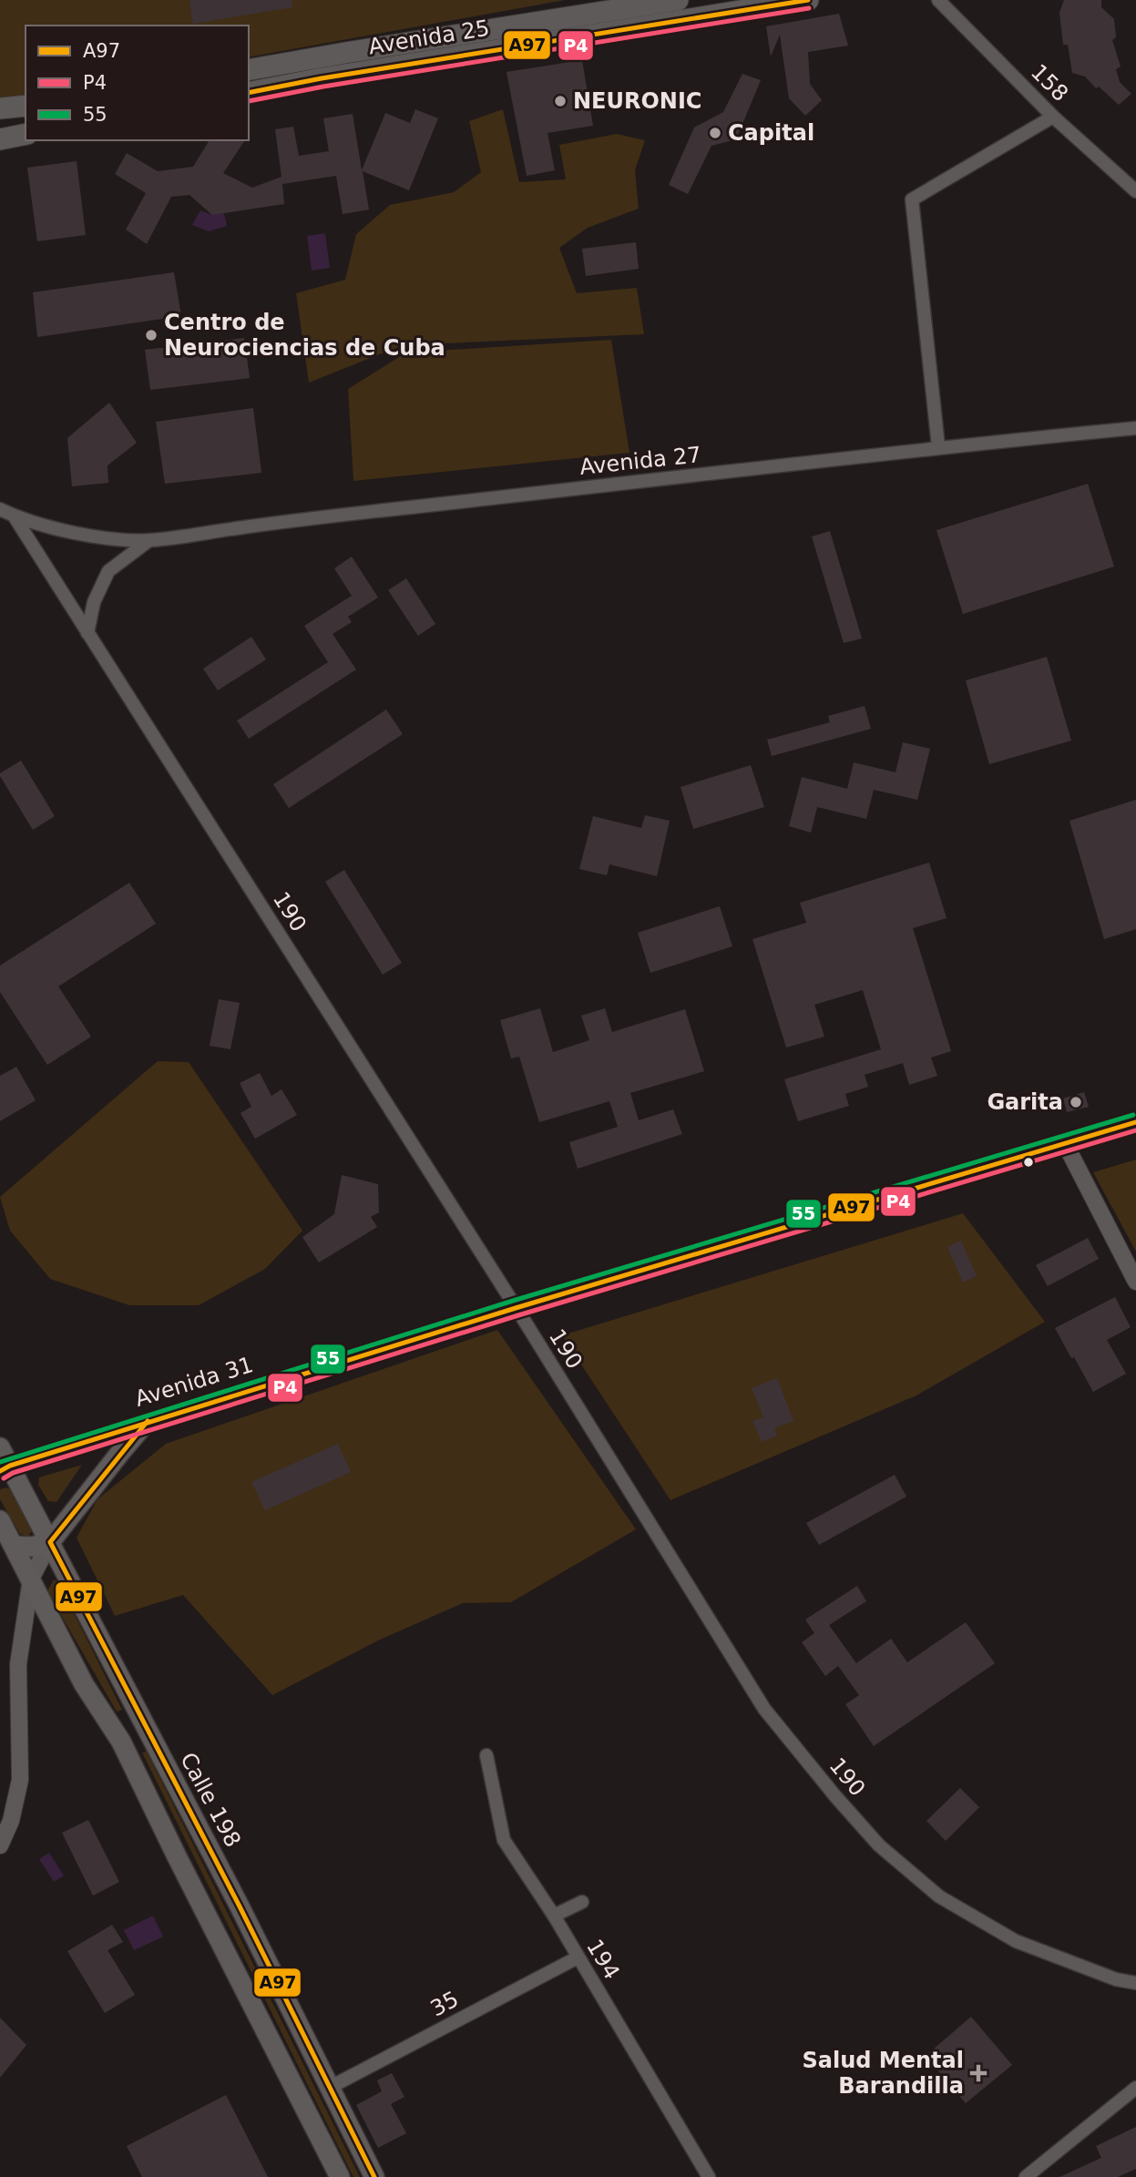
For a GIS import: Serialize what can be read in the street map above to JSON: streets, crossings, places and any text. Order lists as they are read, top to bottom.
{
  "streets": {
    "main road": ["Avenida 25", "Avenida 31", "Calle 198"],
    "street": [
      "158",
      "Avenida 27",
      "190",
      "194",
      "35"
    ]
  },
  "crossings": [
    ["Avenida 27", "190"],
    ["190", "Avenida 31"],
    ["Avenida 31", "Calle 198"],
    ["Calle 198", "35"],
    ["194", "35"]
  ],
  "places": {
    "other": [
      "NEURONIC",
      "Capital",
      "Centro de Neurociencias de Cuba",
      "Garita"
    ],
    "health": ["Salud Mental Barandilla"]
  },
  "lines": ["transit line A97", "transit line P4", "transit line 55"],
  "legend": ["A97", "P4", "55"]
}
